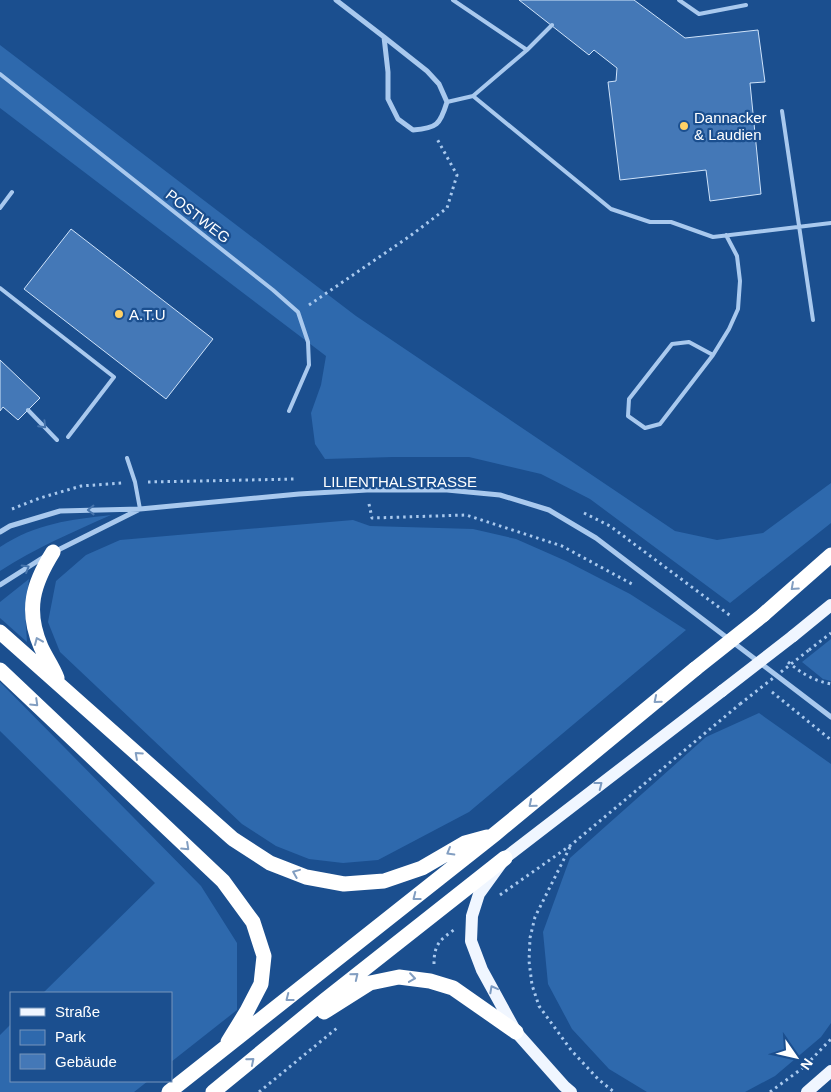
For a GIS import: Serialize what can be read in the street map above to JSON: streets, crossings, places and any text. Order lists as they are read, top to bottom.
{
  "streets": {
    "street": ["LILIENTHALSTRASSE"],
    "lane": ["POSTWEG"]
  },
  "places": ["Dannacker & Laudien", "A.T.U"],
  "legend": ["Straße", "Park", "Gebäude"],
  "north": "bottom right"
}
